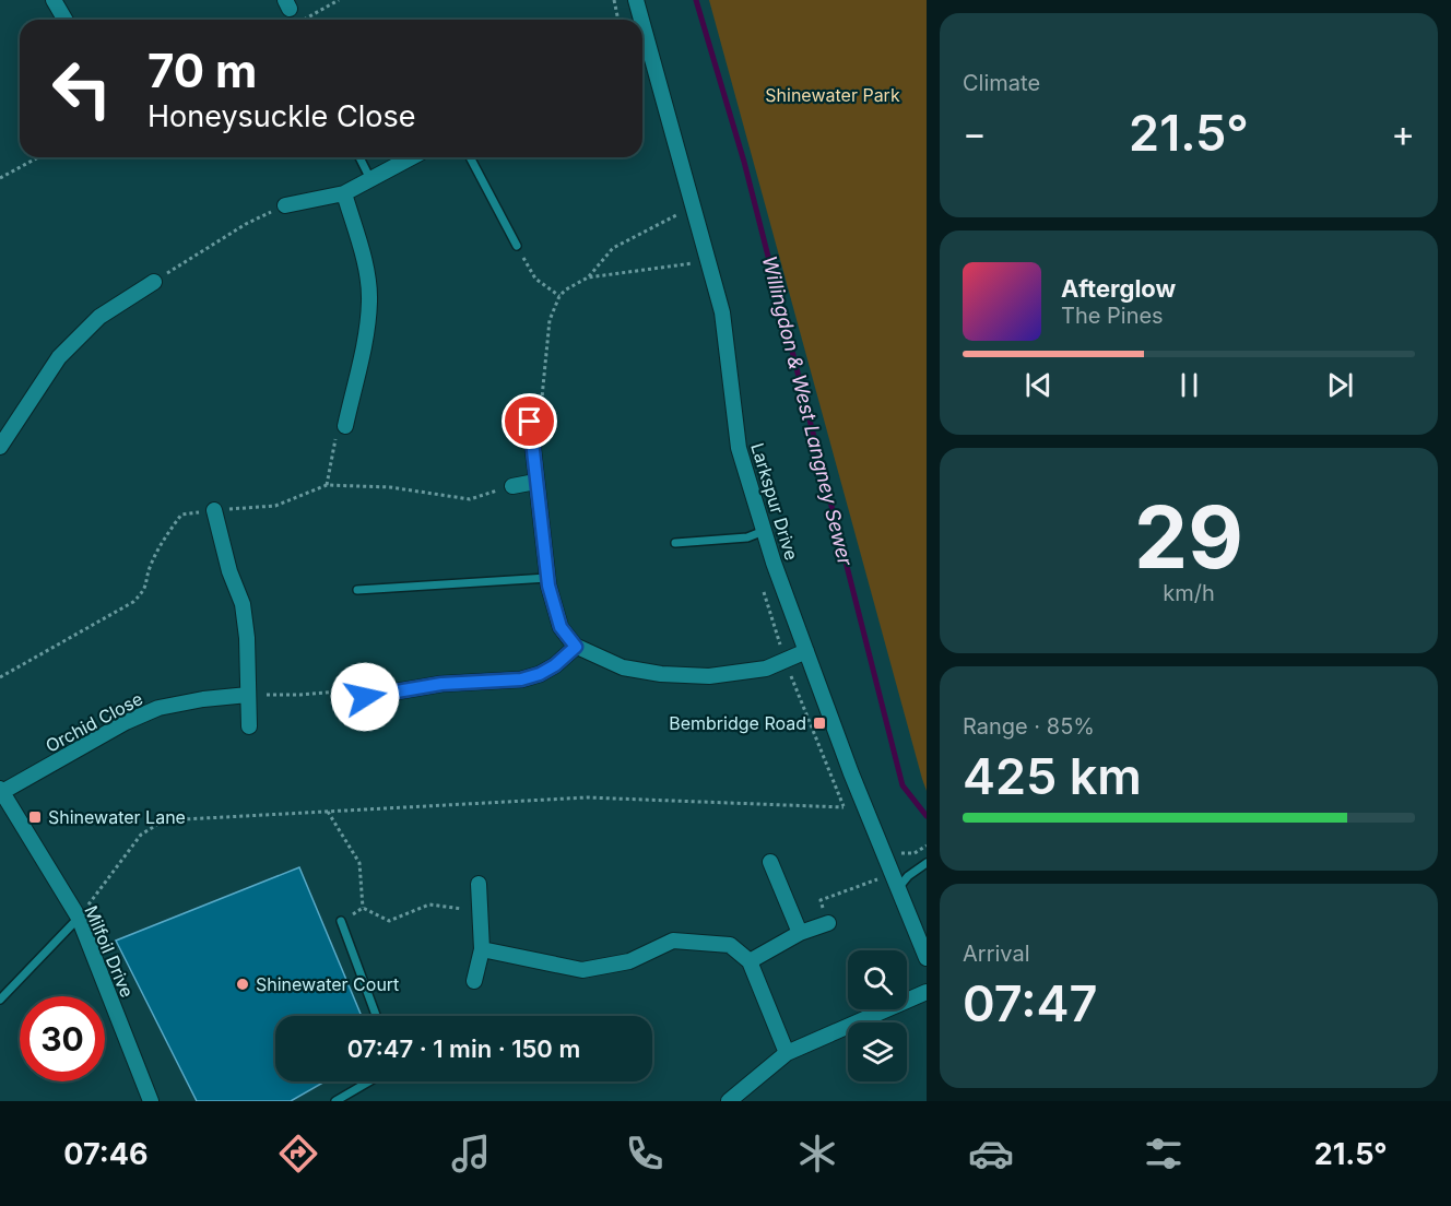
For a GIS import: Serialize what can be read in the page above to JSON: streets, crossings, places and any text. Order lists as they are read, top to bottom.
{
  "streets": {
    "street": ["Larkspur Drive", "Orchid Close", "Milfoil Drive"]
  },
  "crossings": [
    ["Orchid Close", "Milfoil Drive"]
  ],
  "water": ["Willingdon & West Langney Sewer"],
  "parks": ["Shinewater Park"],
  "places": {
    "transit": ["Bembridge Road", "Shinewater Lane"],
    "other": ["Shinewater Court"]
  },
  "page": {
    "tile": [
      "Climate",
      ["29", "km/h"],
      ["Range · 85%", "425 km"],
      ["Arrival", "07:47"]
    ],
    "turn": ["70 m", "Honeysuckle Close"],
    "heat": ["−", "21.5°", "+"],
    "song": ["Afterglow", "The Pines"],
    "limit": "30",
    "trip": "07:47 · 1 min · 150 m",
    "tabs": ["07:46", "21.5°"]
  }
}
